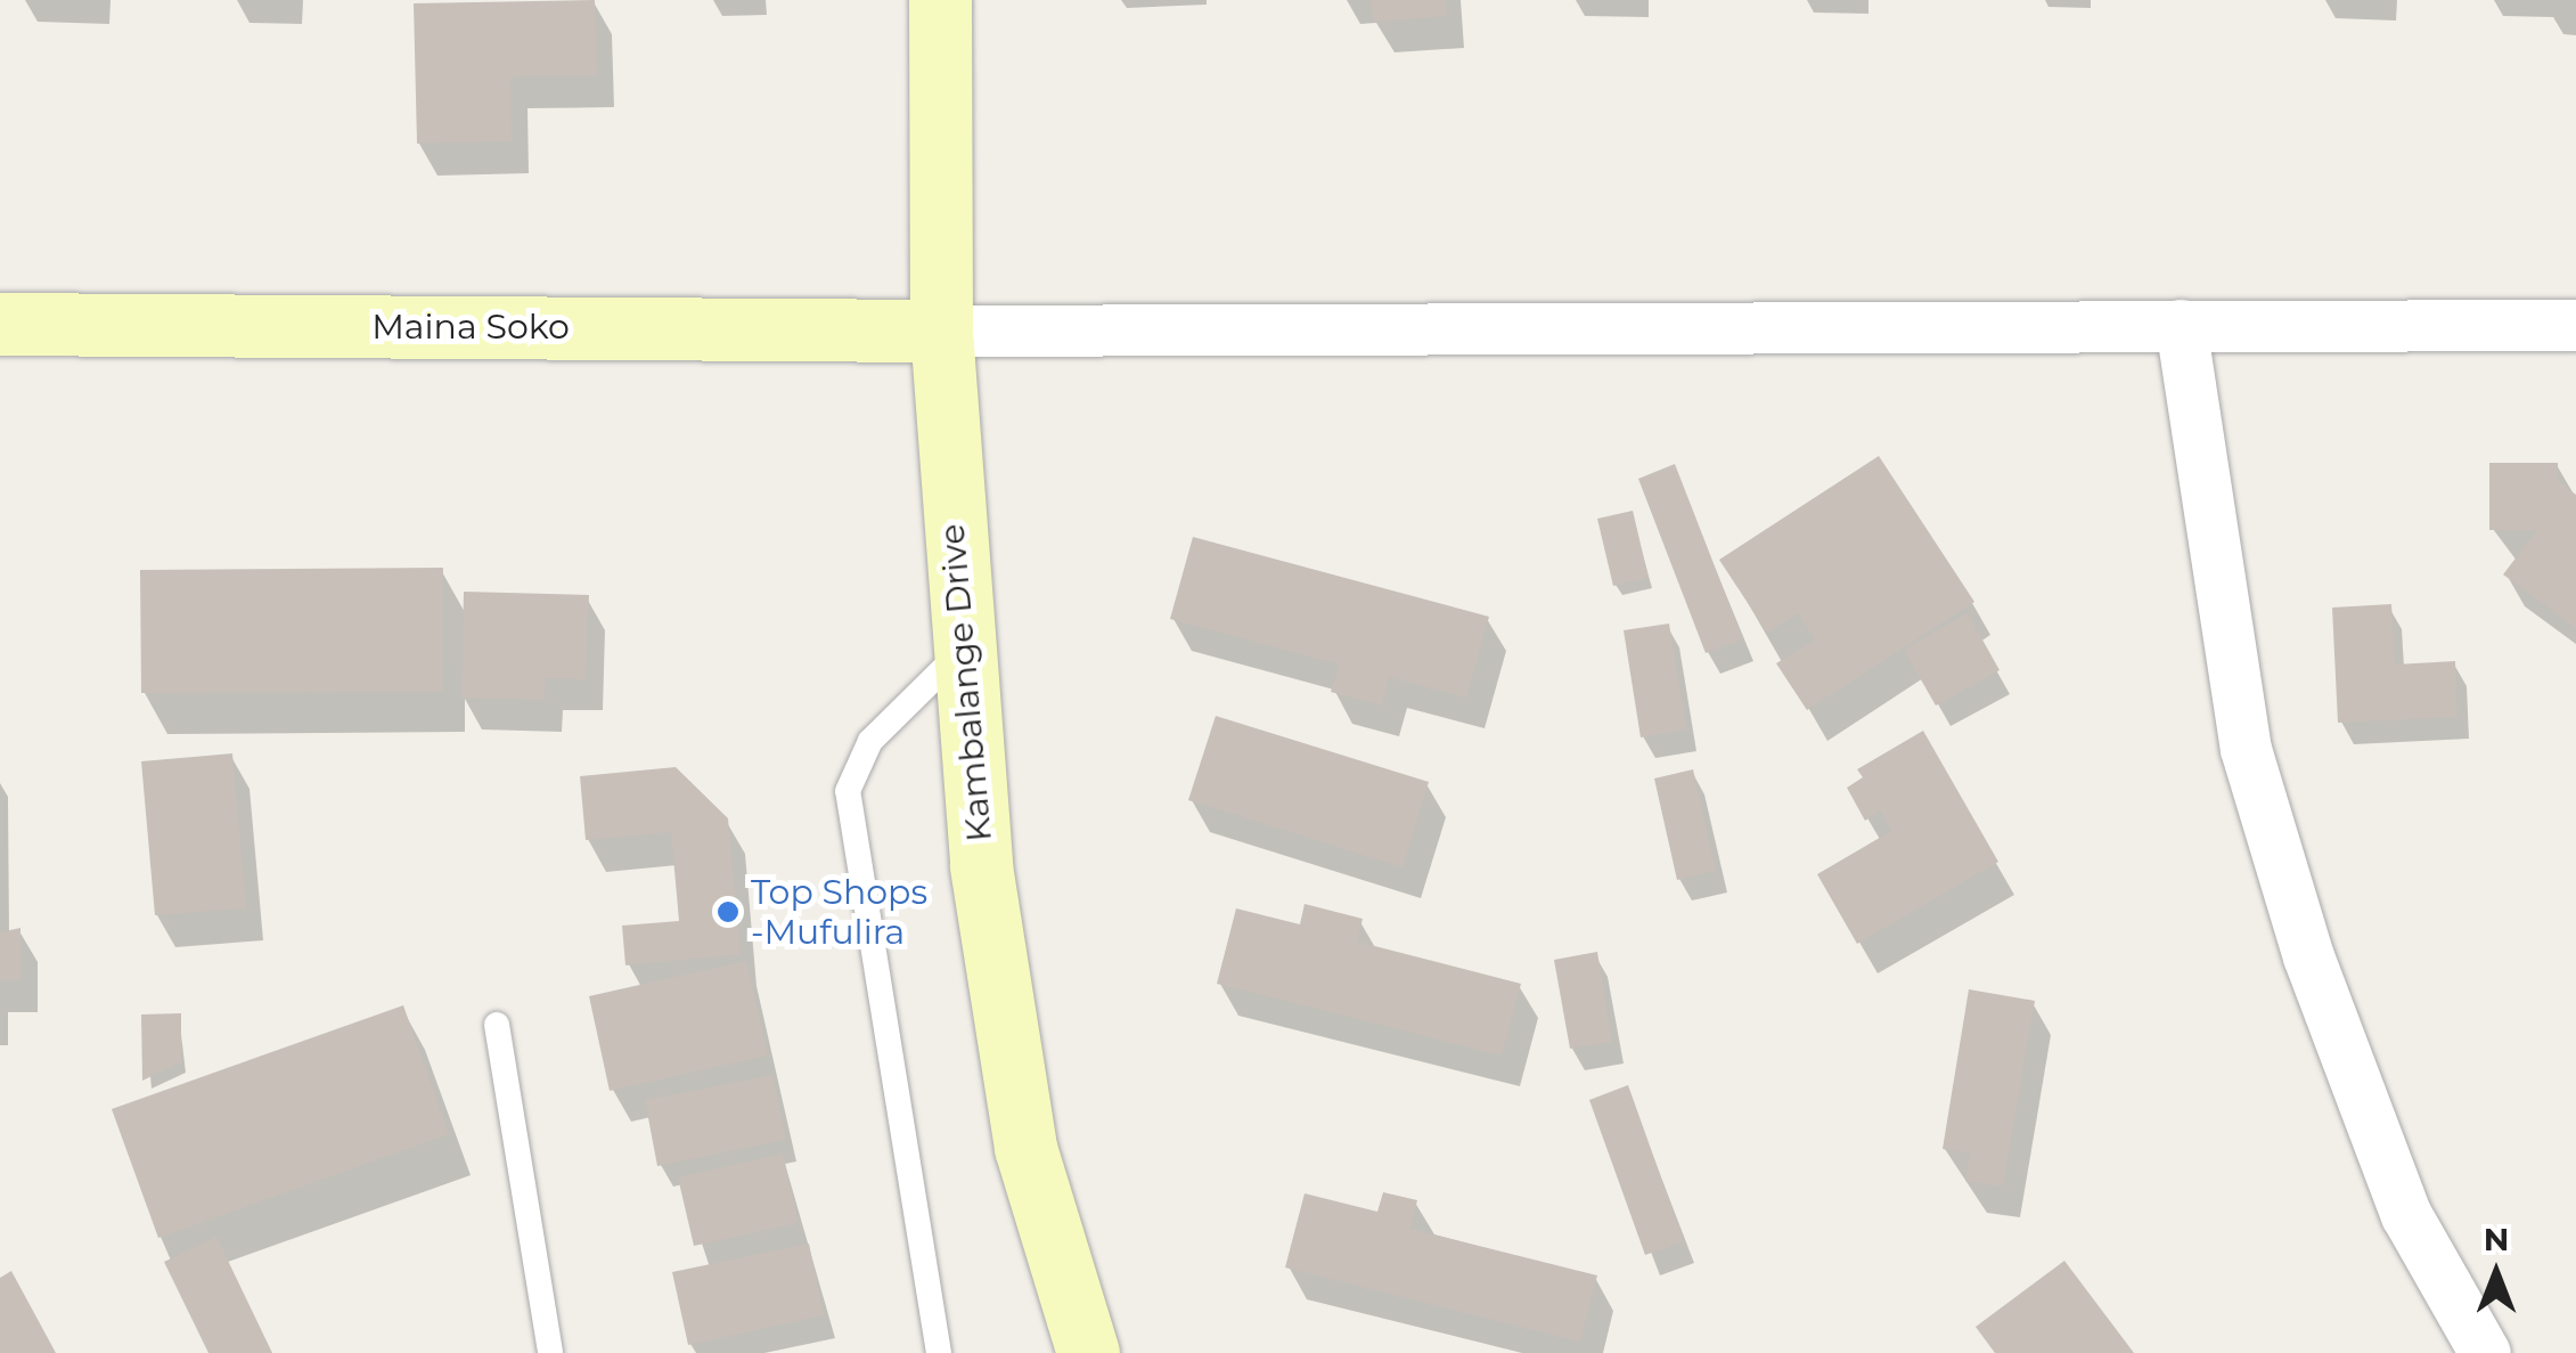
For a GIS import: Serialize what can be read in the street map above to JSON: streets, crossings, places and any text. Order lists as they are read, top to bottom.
{
  "streets": {
    "street": ["Maina Soko", "Kambalange Drive"]
  },
  "crossings": [
    ["Maina Soko", "Kambalange Drive"]
  ],
  "places": ["Top Shops -Mufulira"],
  "north": "top"
}
